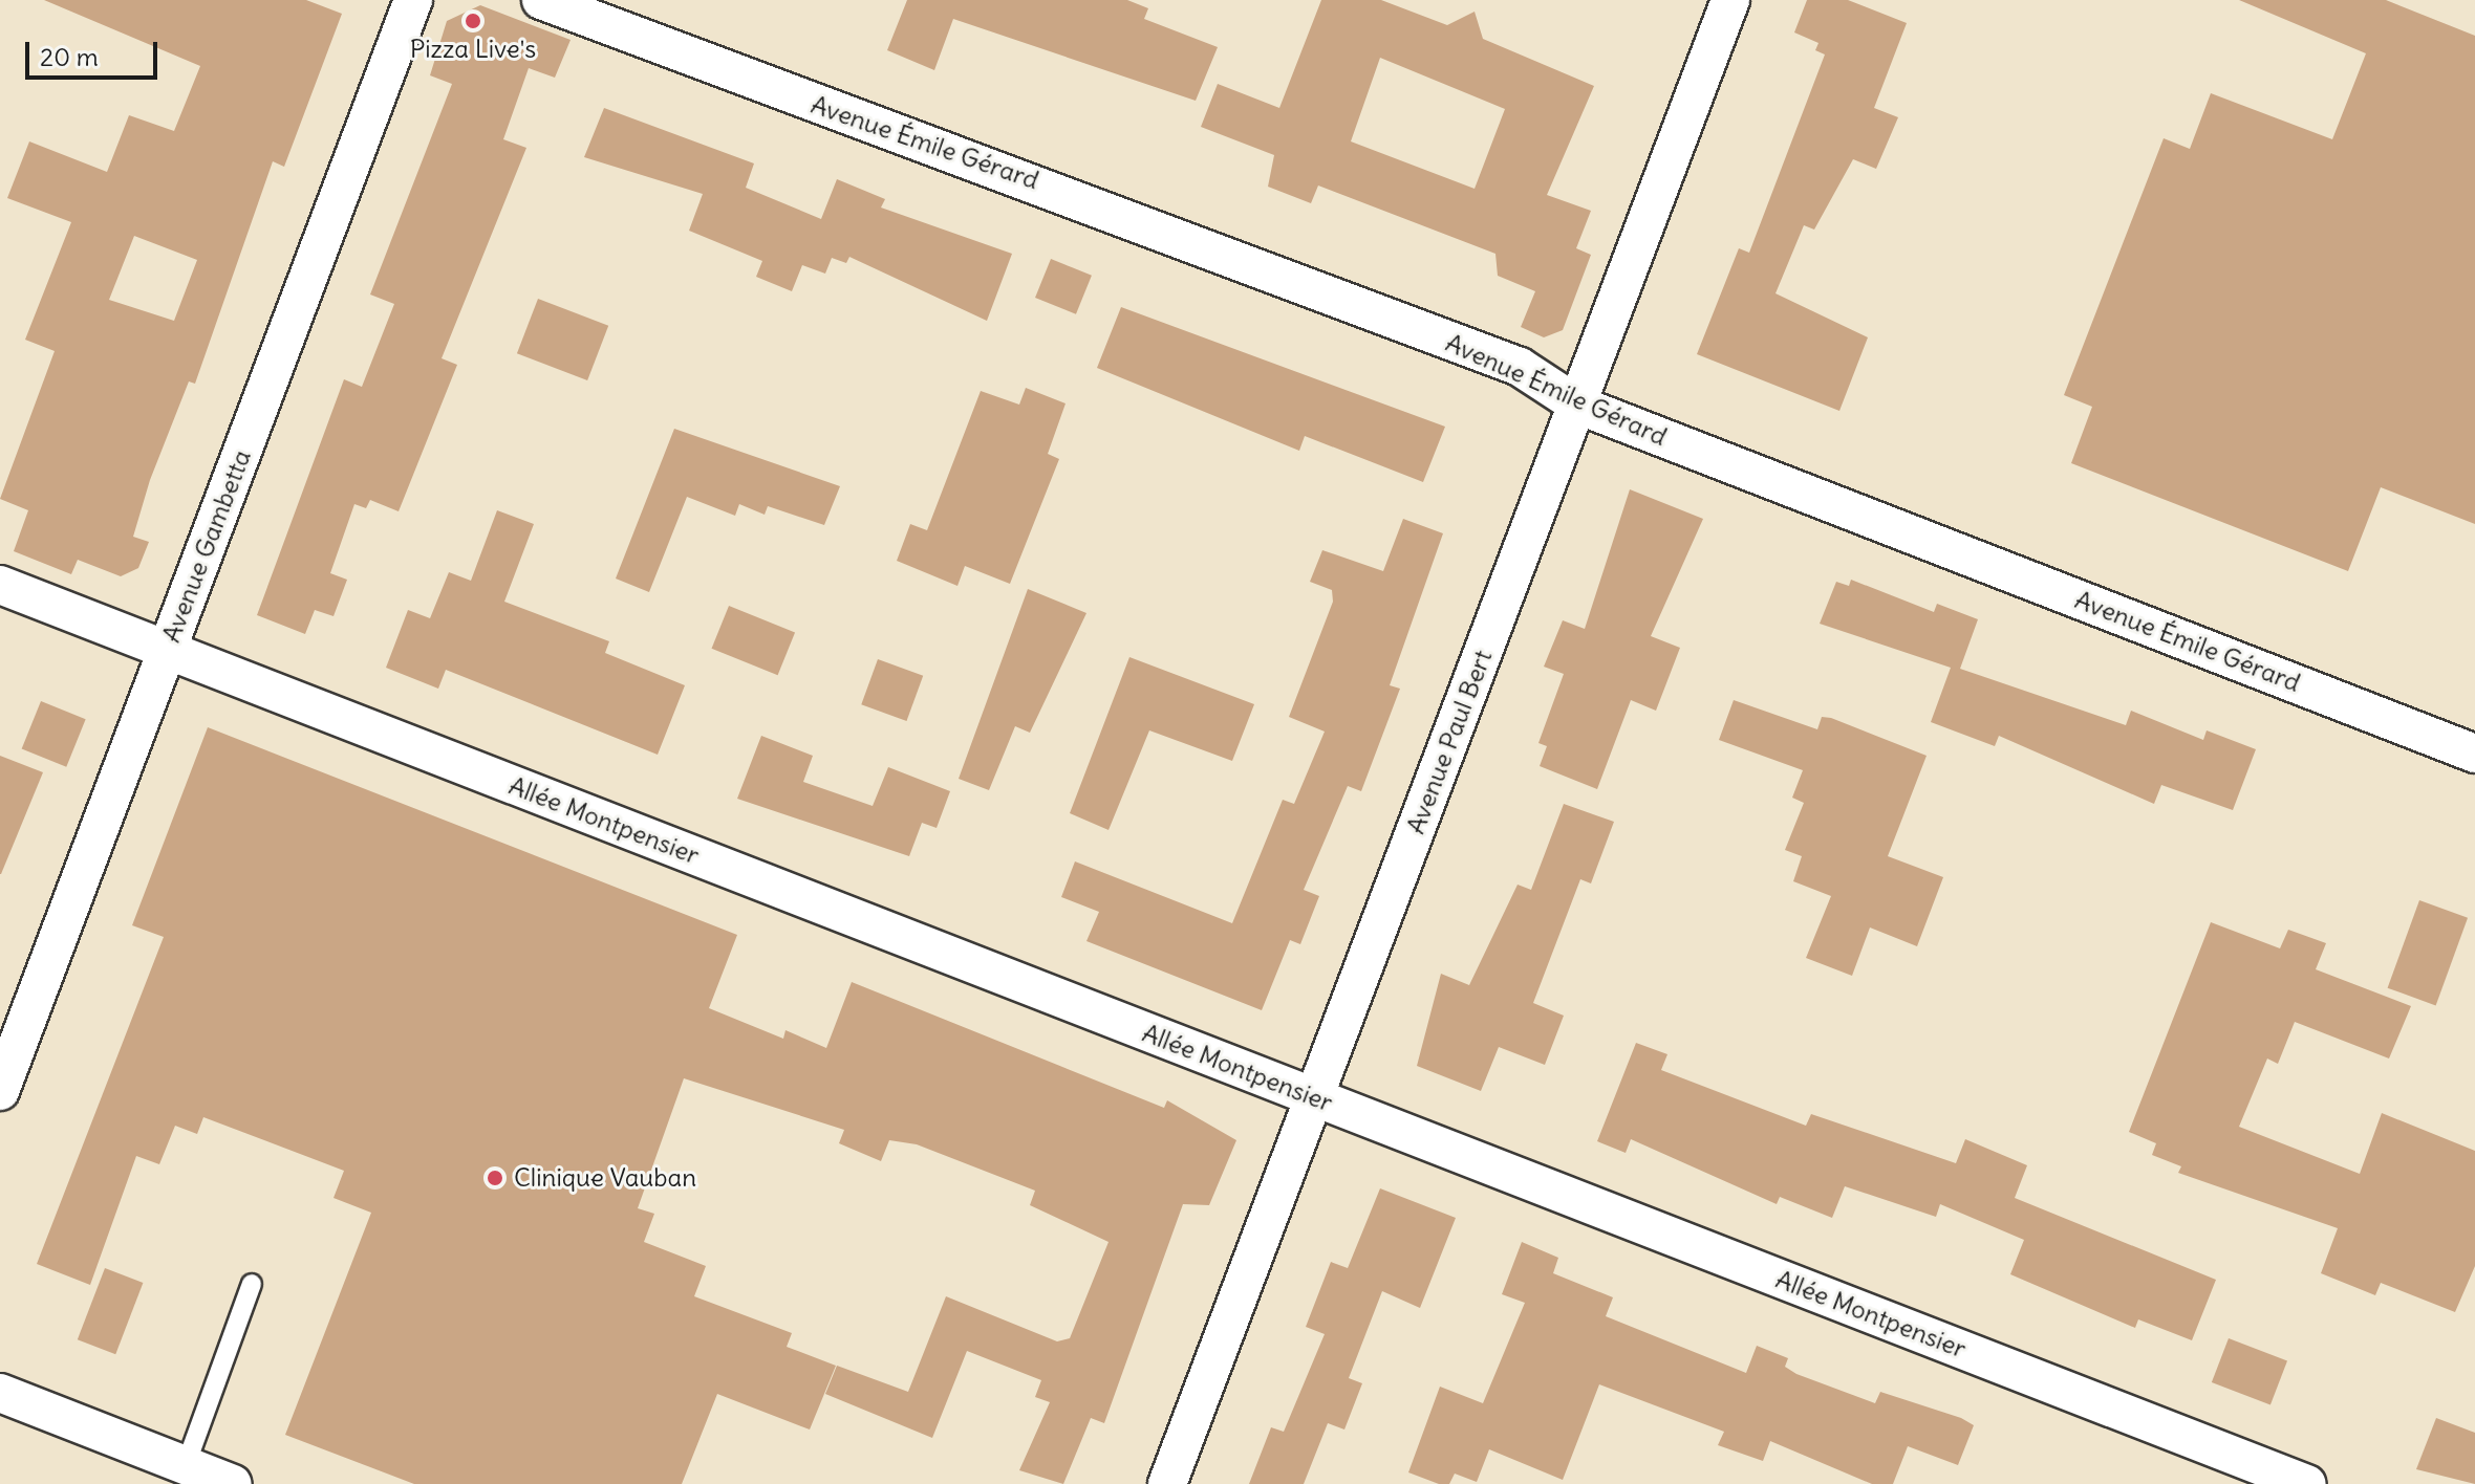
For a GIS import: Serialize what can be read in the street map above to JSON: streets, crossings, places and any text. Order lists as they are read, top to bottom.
{
  "streets": {
    "street": [
      "Avenue Émile Gérard",
      "Avenue Gambetta",
      "Avenue Paul Bert",
      "Allée Montpensier"
    ]
  },
  "crossings": [
    ["Avenue Émile Gérard", "Avenue Paul Bert"],
    ["Avenue Gambetta", "Allée Montpensier"],
    ["Avenue Paul Bert", "Allée Montpensier"]
  ],
  "places": ["Pizza Live's", "Clinique Vauban"],
  "scale_bar": "20 m"
}
